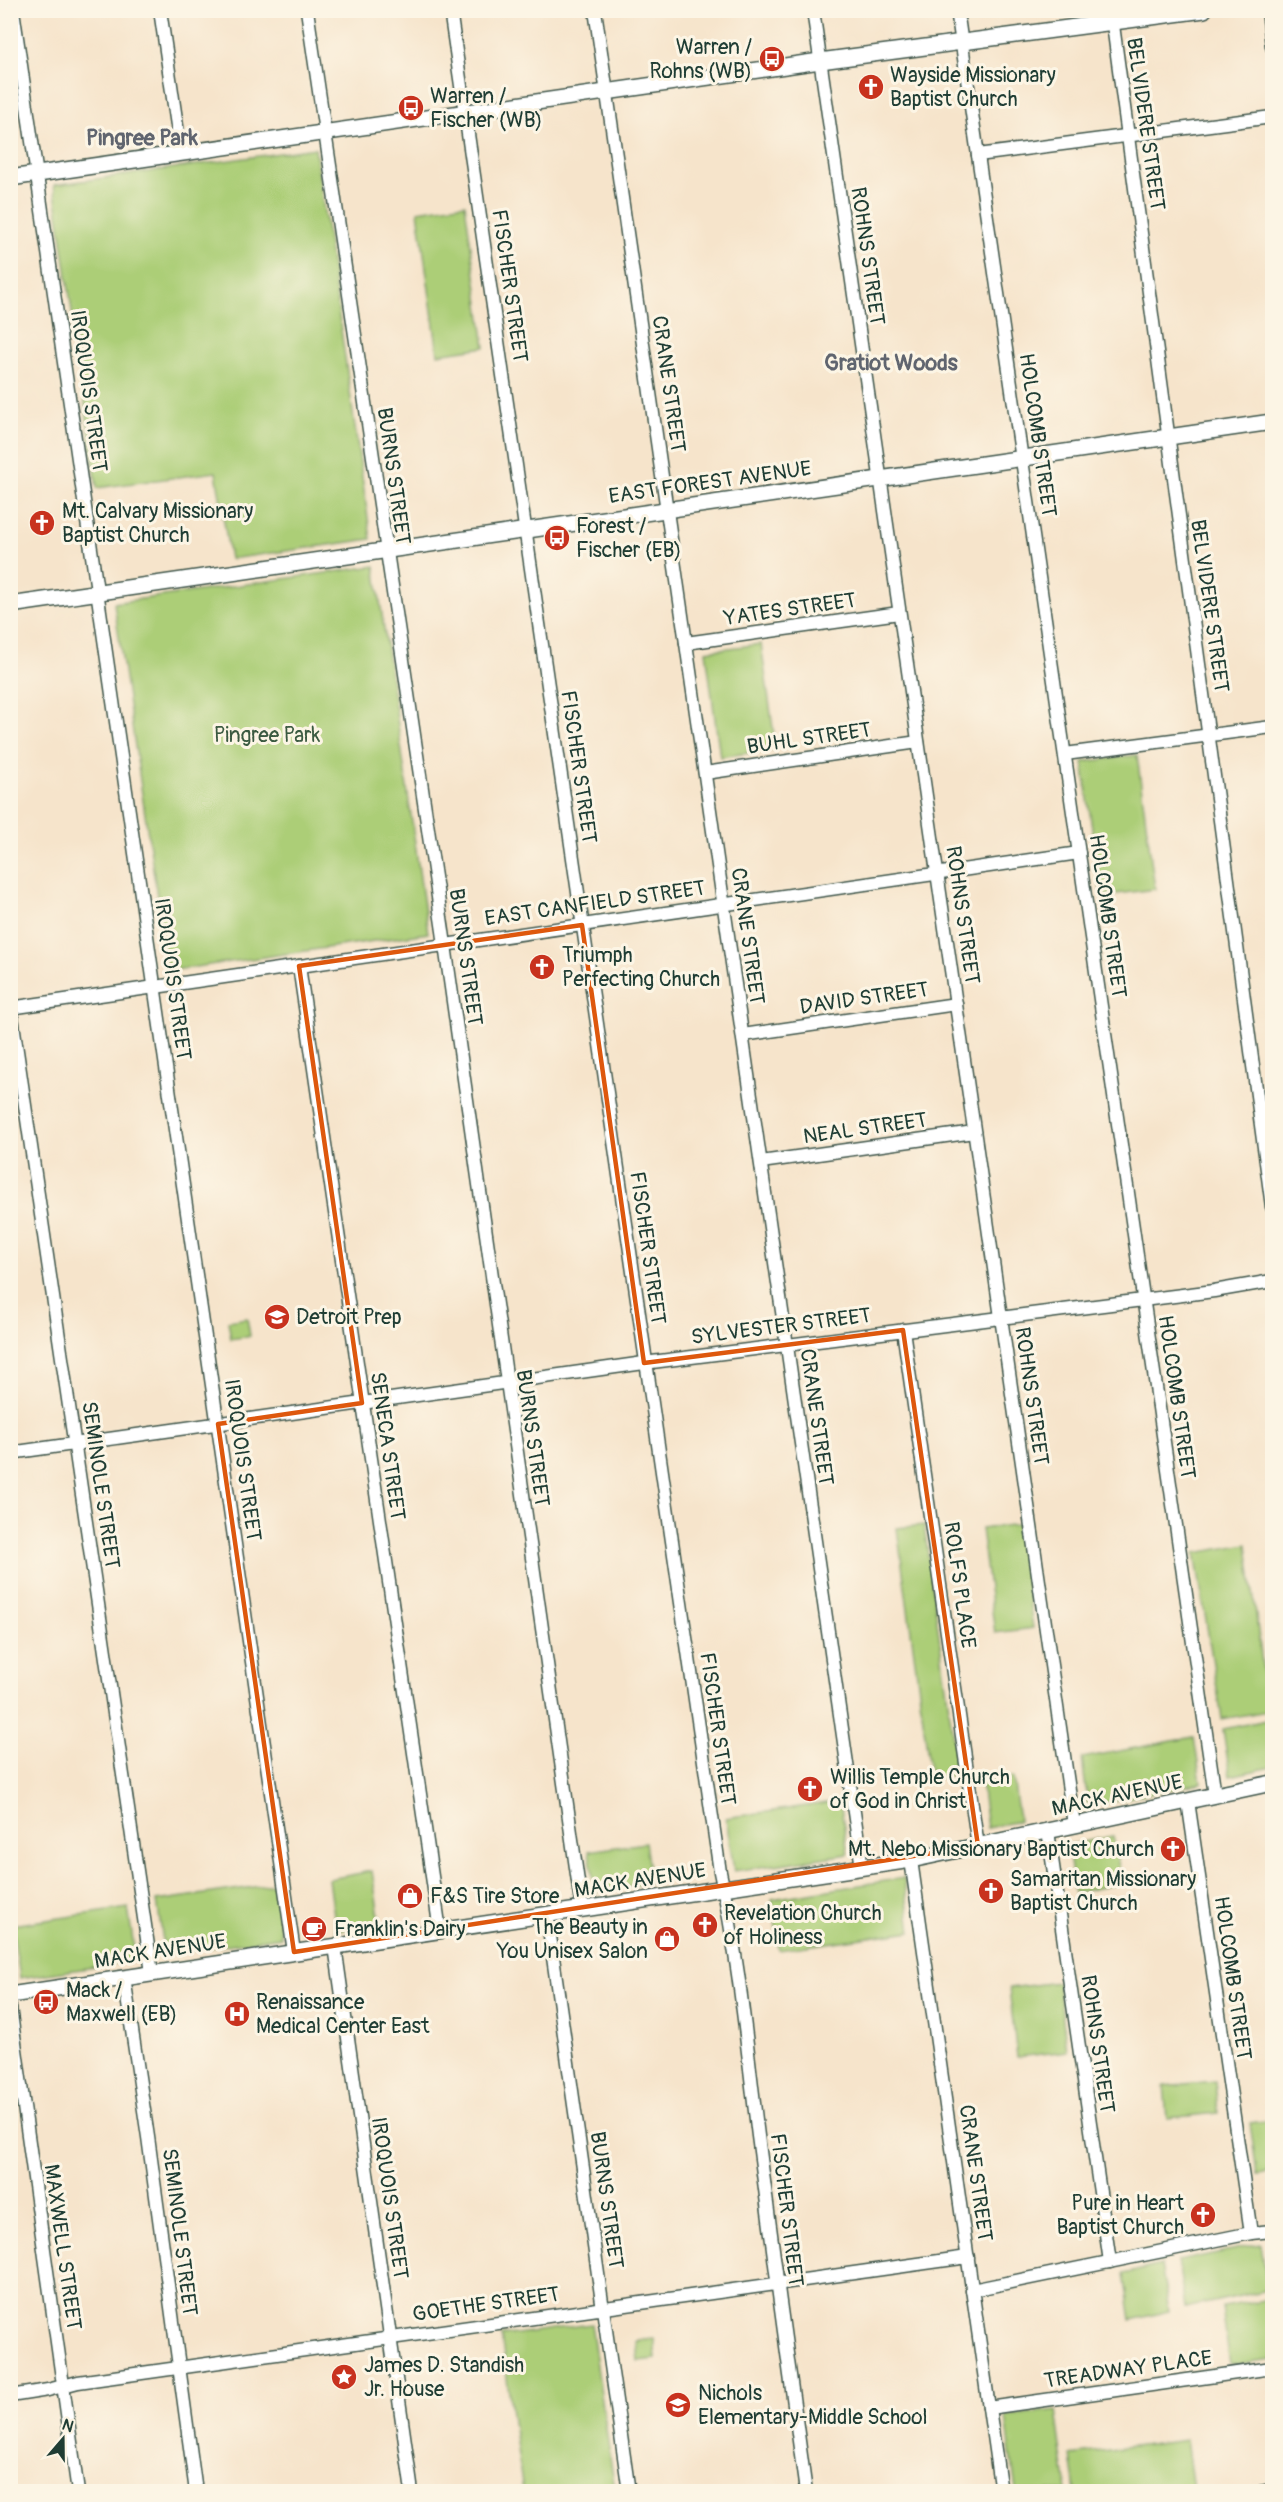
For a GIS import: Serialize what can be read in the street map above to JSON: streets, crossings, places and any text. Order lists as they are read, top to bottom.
{
  "streets": {
    "main road": ["EAST FOREST AVENUE", "MACK AVENUE"],
    "street": [
      "BELVIDERE STREET",
      "ROHNS STREET",
      "FISCHER STREET",
      "CRANE STREET",
      "IROQUOIS STREET",
      "HOLCOMB STREET",
      "BURNS STREET",
      "YATES STREET",
      "BUHL STREET",
      "EAST CANFIELD STREET",
      "DAVID STREET",
      "NEAL STREET",
      "SYLVESTER STREET",
      "SENECA STREET",
      "SEMINOLE STREET",
      "ROLFS PLACE",
      "MAXWELL STREET",
      "GOETHE STREET",
      "TREADWAY PLACE"
    ]
  },
  "crossings": [
    ["BELVIDERE STREET", "EAST FOREST AVENUE"],
    ["ROHNS STREET", "EAST FOREST AVENUE"],
    ["ROHNS STREET", "YATES STREET"],
    ["ROHNS STREET", "BUHL STREET"],
    ["ROHNS STREET", "EAST CANFIELD STREET"],
    ["ROHNS STREET", "DAVID STREET"],
    ["ROHNS STREET", "NEAL STREET"],
    ["ROHNS STREET", "SYLVESTER STREET"],
    ["ROHNS STREET", "MACK AVENUE"],
    ["FISCHER STREET", "EAST FOREST AVENUE"],
    ["FISCHER STREET", "EAST CANFIELD STREET"],
    ["FISCHER STREET", "SYLVESTER STREET"],
    ["FISCHER STREET", "MACK AVENUE"],
    ["FISCHER STREET", "GOETHE STREET"],
    ["CRANE STREET", "EAST FOREST AVENUE"],
    ["CRANE STREET", "YATES STREET"],
    ["CRANE STREET", "BUHL STREET"],
    ["CRANE STREET", "EAST CANFIELD STREET"],
    ["CRANE STREET", "DAVID STREET"],
    ["CRANE STREET", "NEAL STREET"],
    ["CRANE STREET", "SYLVESTER STREET"],
    ["CRANE STREET", "MACK AVENUE"],
    ["CRANE STREET", "GOETHE STREET"],
    ["CRANE STREET", "TREADWAY PLACE"],
    ["IROQUOIS STREET", "EAST FOREST AVENUE"],
    ["IROQUOIS STREET", "EAST CANFIELD STREET"],
    ["IROQUOIS STREET", "SYLVESTER STREET"],
    ["IROQUOIS STREET", "MACK AVENUE"],
    ["IROQUOIS STREET", "GOETHE STREET"],
    ["HOLCOMB STREET", "EAST FOREST AVENUE"],
    ["HOLCOMB STREET", "EAST CANFIELD STREET"],
    ["HOLCOMB STREET", "SYLVESTER STREET"],
    ["HOLCOMB STREET", "MACK AVENUE"],
    ["BURNS STREET", "EAST FOREST AVENUE"],
    ["BURNS STREET", "EAST CANFIELD STREET"],
    ["BURNS STREET", "SYLVESTER STREET"],
    ["BURNS STREET", "MACK AVENUE"],
    ["BURNS STREET", "GOETHE STREET"],
    ["EAST CANFIELD STREET", "SENECA STREET"],
    ["EAST CANFIELD STREET", "SEMINOLE STREET"],
    ["SYLVESTER STREET", "SENECA STREET"],
    ["SYLVESTER STREET", "SEMINOLE STREET"],
    ["SYLVESTER STREET", "ROLFS PLACE"],
    ["SENECA STREET", "MACK AVENUE"],
    ["SEMINOLE STREET", "MACK AVENUE"],
    ["SEMINOLE STREET", "GOETHE STREET"],
    ["ROLFS PLACE", "MACK AVENUE"],
    ["MAXWELL STREET", "GOETHE STREET"]
  ],
  "districts": ["Pingree Park", "Gratiot Woods"],
  "parks": ["Pingree Park"],
  "places": {
    "bus stop": [
      "Warren / Rohns (WB)",
      "Warren / Fischer (WB)",
      "Forest / Fischer (EB)",
      "Mack / Maxwell (EB)"
    ],
    "church": [
      "Wayside Missionary Baptist Church",
      "Mt. Calvary Missionary Baptist Church",
      "Triumph Perfecting Church",
      "Willis Temple Church of God in Christ",
      "Mt. Nebo Missionary Baptist Church",
      "Samaritan Missionary Baptist Church",
      "Revelation Church of Holiness",
      "Pure in Heart Baptist Church"
    ],
    "school or university": ["Detroit Prep", "Nichols Elementary-Middle School"],
    "shop": ["F&S Tire Store", "The Beauty in You Unisex Salon"],
    "cafe": ["Franklin's Dairy"],
    "hospital": ["Renaissance Medical Center East"],
    "place": ["James D. Standish Jr. House"]
  },
  "north": "top"
}
